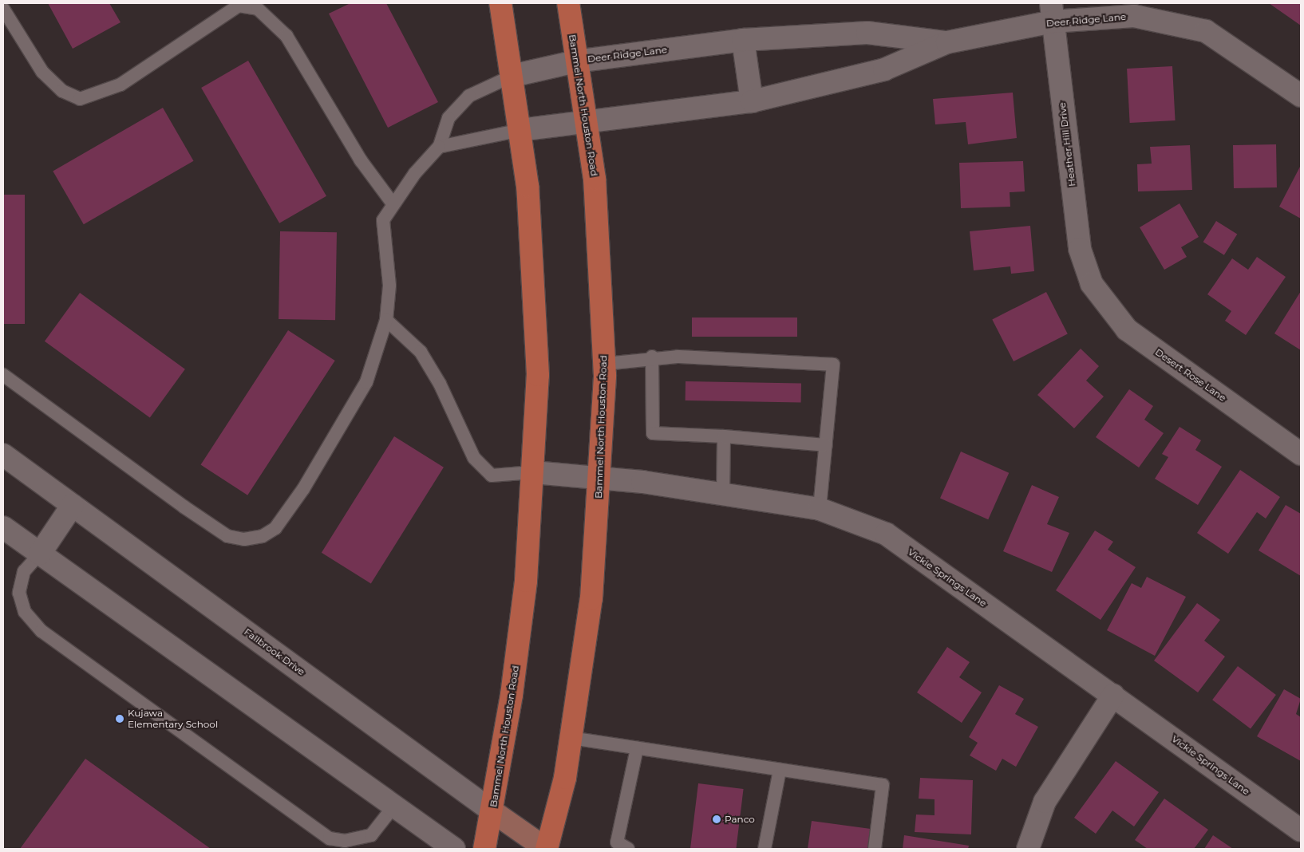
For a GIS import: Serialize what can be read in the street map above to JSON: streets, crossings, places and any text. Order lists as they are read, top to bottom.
{
  "streets": {
    "main road": ["Bammel North Houston Road", "Fallbrook Drive"],
    "street": [
      "Deer Ridge Lane",
      "Heather Hill Drive",
      "Desert Rose Lane",
      "Vickie Springs Lane"
    ]
  },
  "crossings": [
    ["Deer Ridge Lane", "Bammel North Houston Road"],
    ["Deer Ridge Lane", "Heather Hill Drive"],
    ["Bammel North Houston Road", "Vickie Springs Lane"],
    ["Bammel North Houston Road", "Fallbrook Drive"],
    ["Heather Hill Drive", "Desert Rose Lane"]
  ],
  "places": ["Kujawa Elementary School", "Panco"]
}
